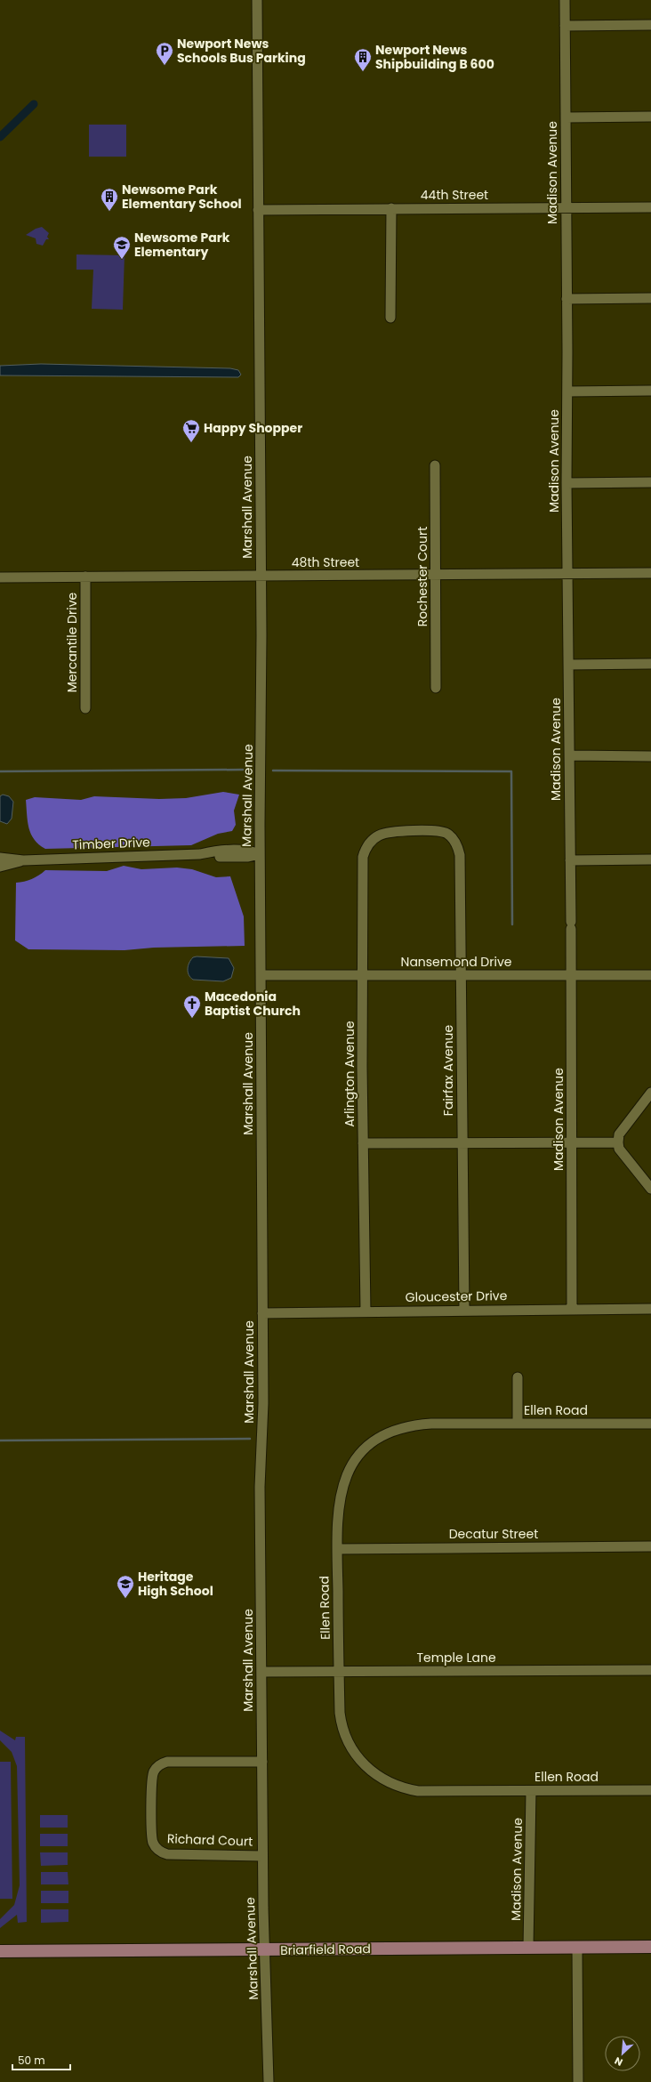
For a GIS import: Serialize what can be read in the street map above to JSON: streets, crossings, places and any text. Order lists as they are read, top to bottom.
{
  "streets": {
    "main road": ["Briarfield Road"],
    "street": [
      "Madison Avenue",
      "44th Street",
      "Marshall Avenue",
      "48th Street",
      "Rochester Court",
      "Mercantile Drive",
      "Timber Drive",
      "Nansemond Drive",
      "Fairfax Avenue",
      "Arlington Avenue",
      "Gloucester Drive",
      "Ellen Road",
      "Decatur Street",
      "Temple Lane",
      "Richard Court"
    ]
  },
  "crossings": [
    ["Madison Avenue", "44th Street"],
    ["Madison Avenue", "48th Street"],
    ["Madison Avenue", "Nansemond Drive"],
    ["Madison Avenue", "Gloucester Drive"],
    ["Madison Avenue", "Ellen Road"],
    ["Madison Avenue", "Briarfield Road"],
    ["44th Street", "Marshall Avenue"],
    ["Marshall Avenue", "48th Street"],
    ["Marshall Avenue", "Timber Drive"],
    ["Marshall Avenue", "Nansemond Drive"],
    ["Marshall Avenue", "Gloucester Drive"],
    ["Marshall Avenue", "Temple Lane"],
    ["Marshall Avenue", "Richard Court"],
    ["Marshall Avenue", "Briarfield Road"],
    ["48th Street", "Rochester Court"],
    ["48th Street", "Mercantile Drive"],
    ["Nansemond Drive", "Fairfax Avenue"],
    ["Nansemond Drive", "Arlington Avenue"],
    ["Fairfax Avenue", "Arlington Avenue"],
    ["Fairfax Avenue", "Gloucester Drive"],
    ["Arlington Avenue", "Gloucester Drive"],
    ["Ellen Road", "Decatur Street"],
    ["Ellen Road", "Temple Lane"]
  ],
  "places": {
    "parking": ["Newport News Schools Bus Parking"],
    "building": ["Newport News Shipbuilding B 600", "Newsome Park Elementary School"],
    "school or university": ["Newsome Park Elementary", "Heritage High School"],
    "supermarket": ["Happy Shopper"],
    "church": ["Macedonia Baptist Church"]
  },
  "scale_bar": "50 m",
  "north": "bottom left"
}
